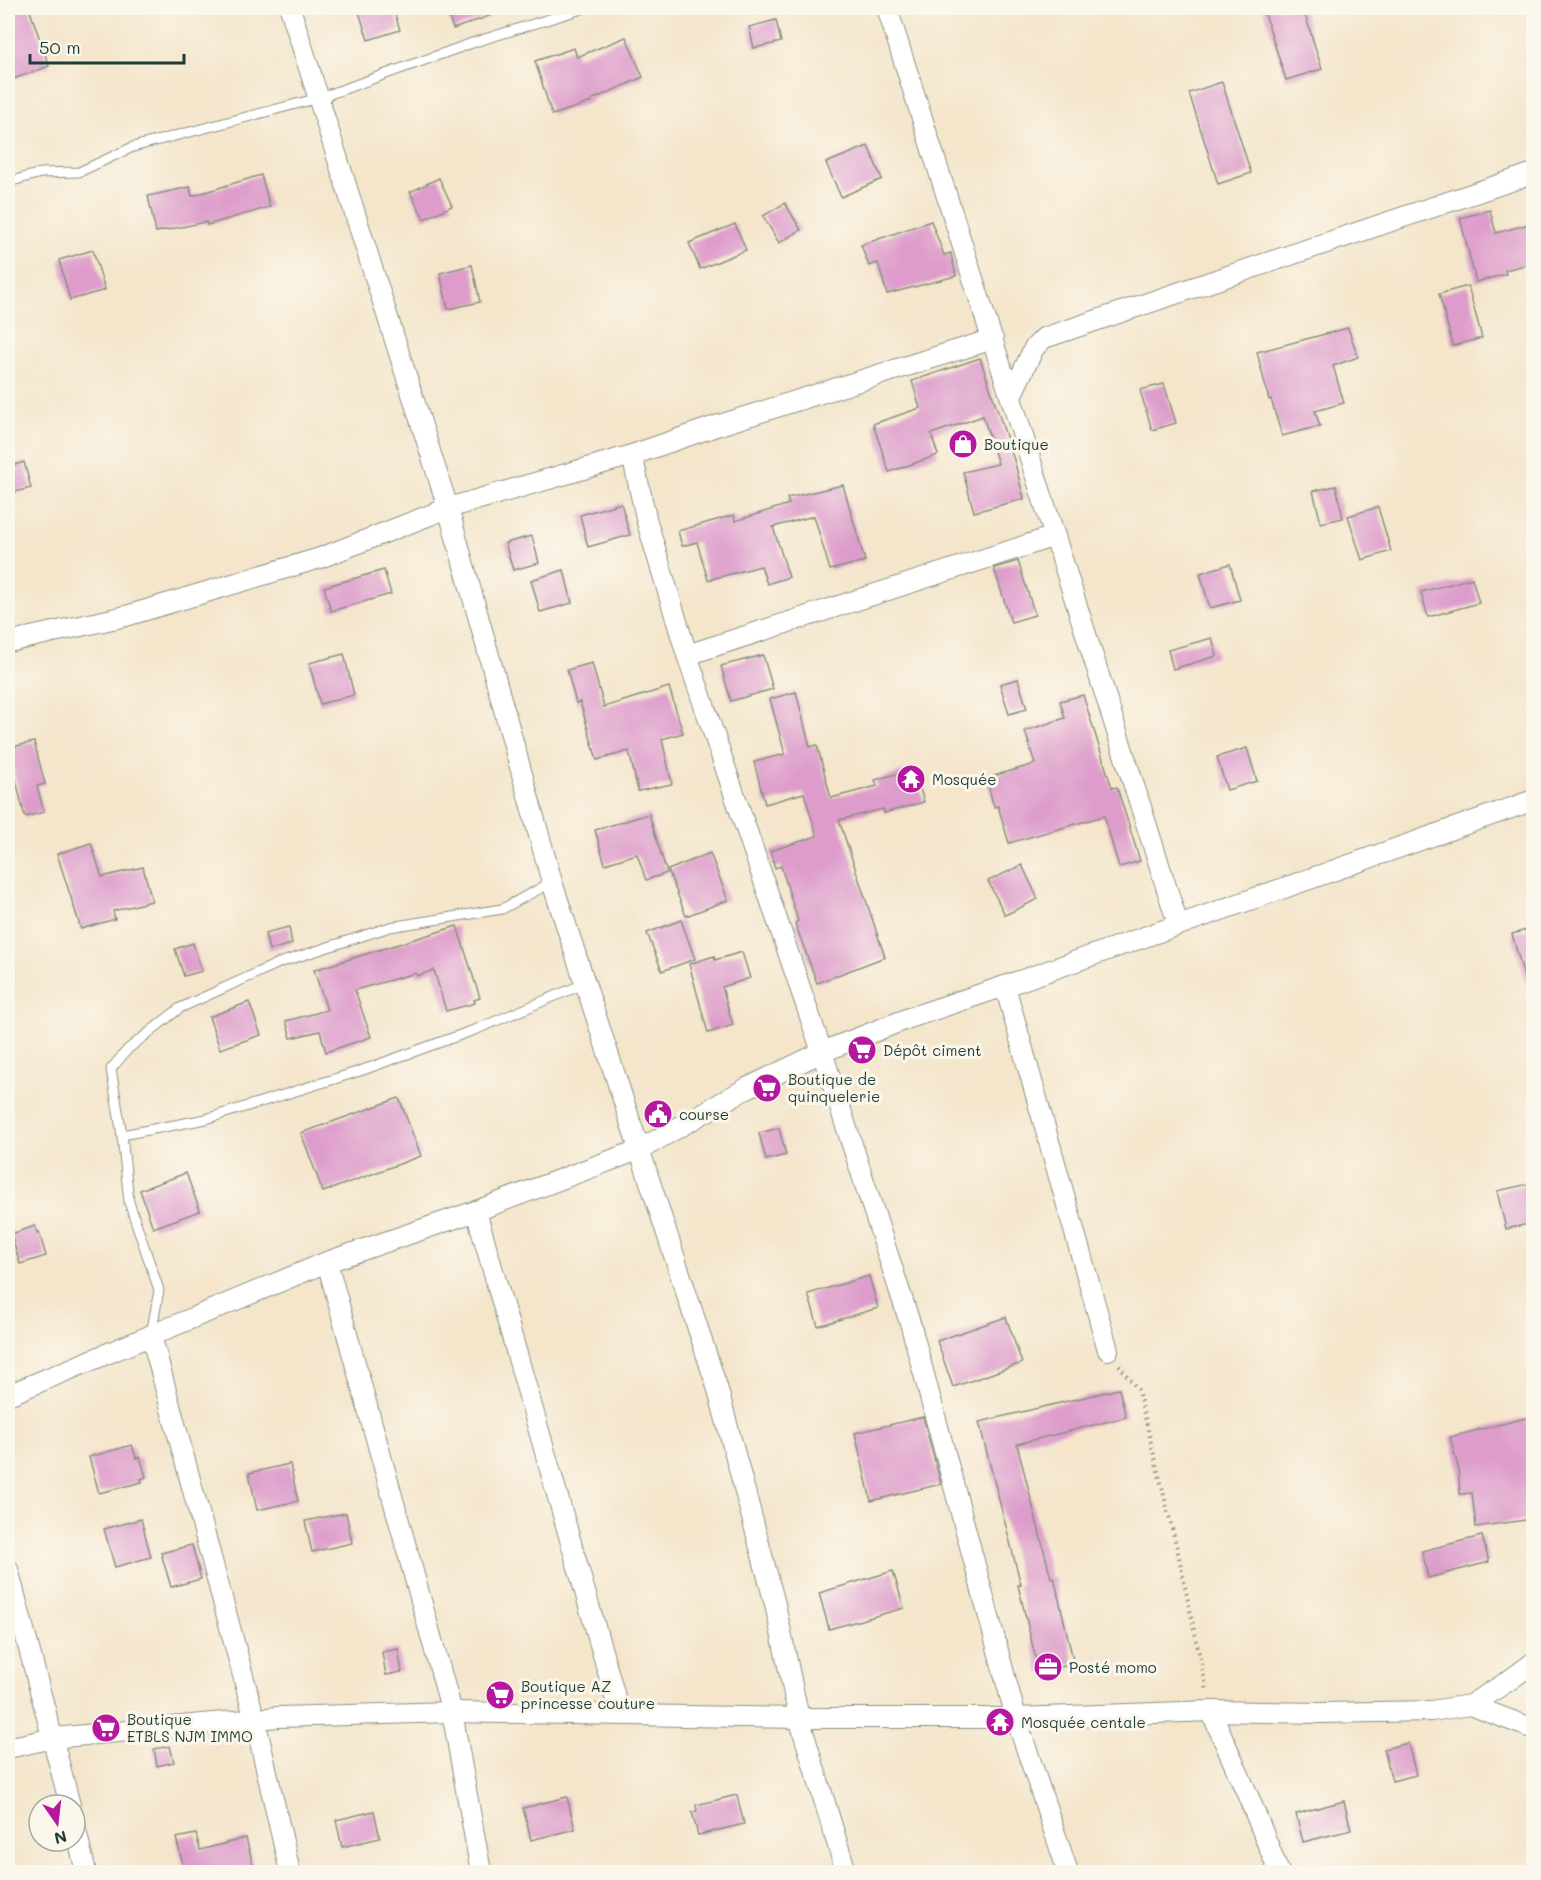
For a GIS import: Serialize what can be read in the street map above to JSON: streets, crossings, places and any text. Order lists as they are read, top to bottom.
{
  "places": {
    "shop": ["Boutique"],
    "temple": ["Mosquée", "Mosquée centale"],
    "supermarket": [
      "Dépôt ciment",
      "Boutique de quinquelerie",
      "Boutique AZ princesse couture",
      "Boutique ETBLS NJM IMMO"
    ],
    "public building": ["course"],
    "office": ["Posté momo"]
  },
  "scale_bar": "50 m",
  "north": "bottom"
}
